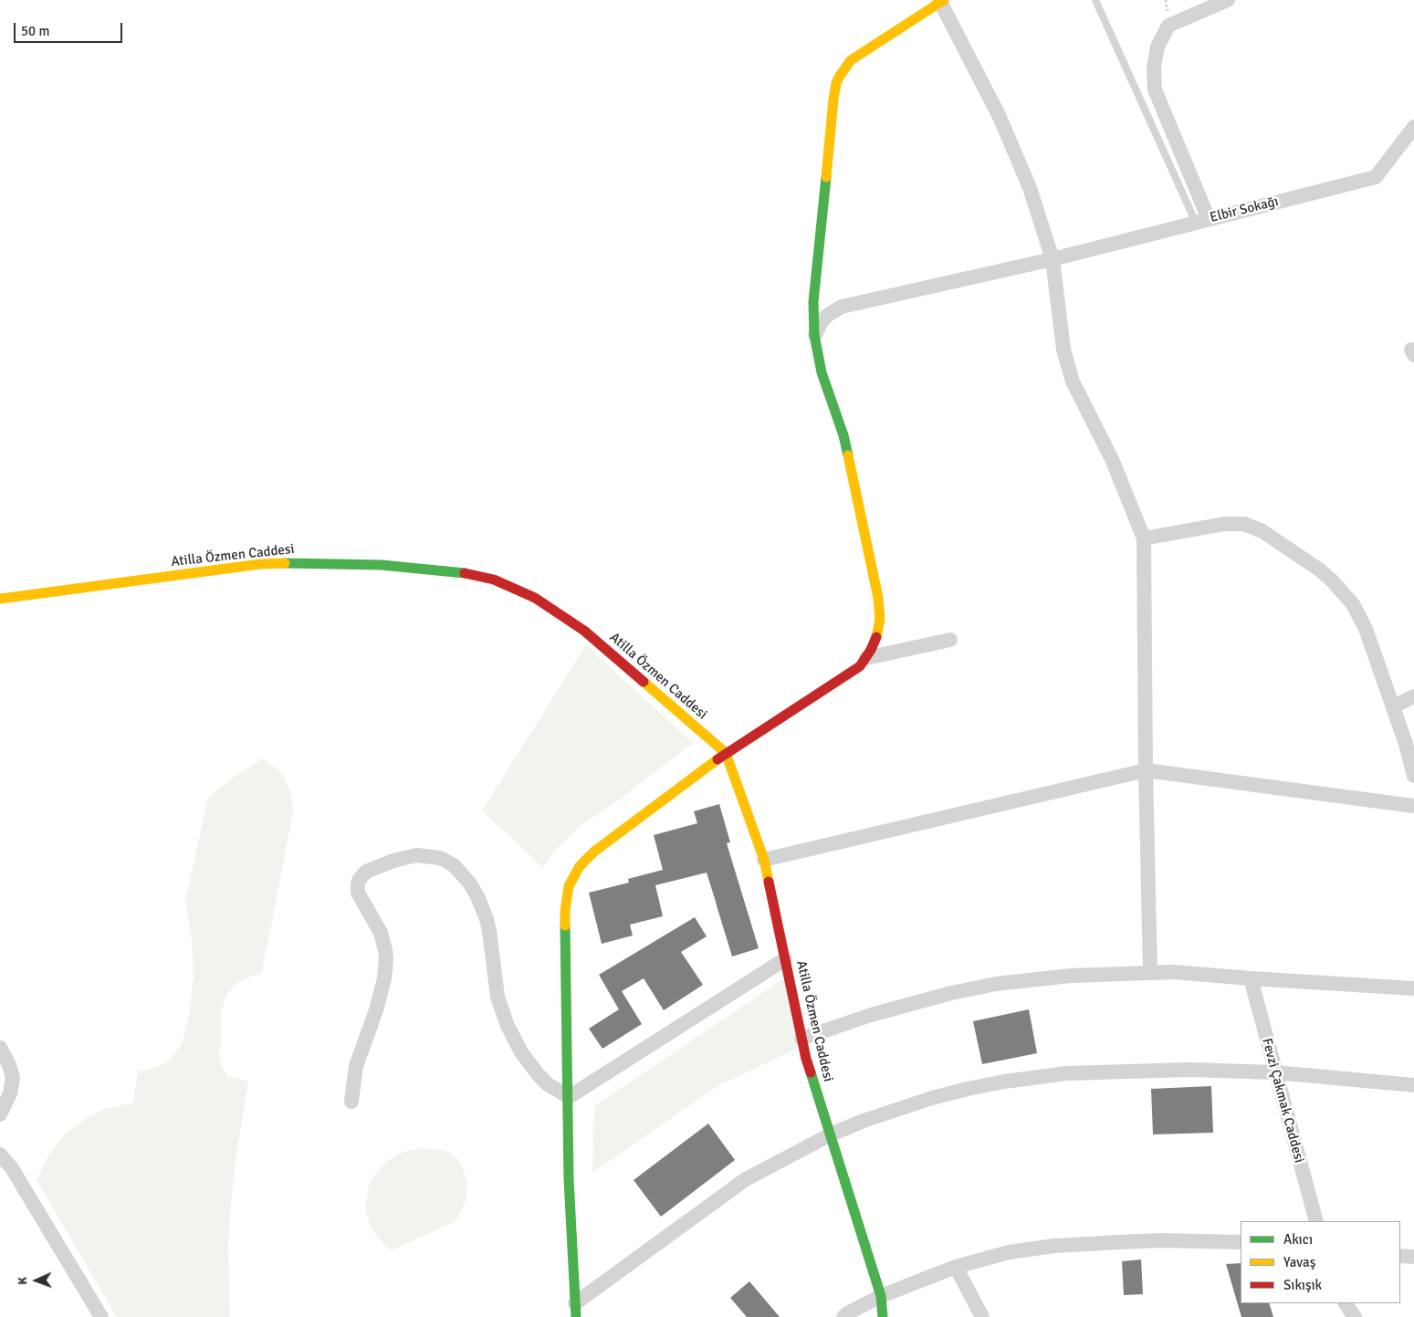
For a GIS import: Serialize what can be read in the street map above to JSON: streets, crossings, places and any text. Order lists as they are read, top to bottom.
{
  "streets": {
    "street": ["Elbir Sokağı", "Atilla Özmen Caddesi", "Fevzi Çakmak Caddesi"]
  },
  "legend": ["Akıcı", "Yavaş", "Sıkışık"],
  "scale_bar": "50 m",
  "north": "left"
}
